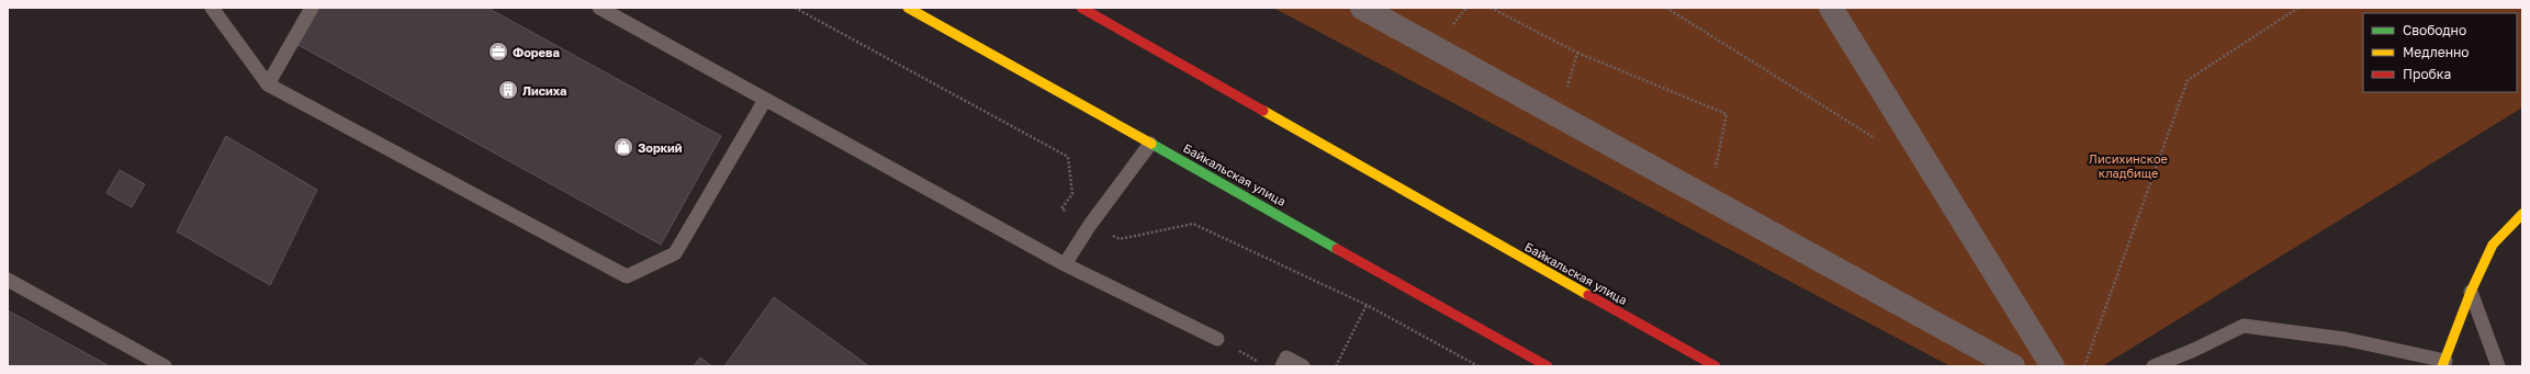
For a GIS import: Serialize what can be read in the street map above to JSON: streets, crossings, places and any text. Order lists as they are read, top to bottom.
{
  "streets": {
    "main road": ["Байкальская улица"]
  },
  "parks": ["Лисихинское кладбище"],
  "places": {
    "office": ["Форева"],
    "building": ["Лисиха"],
    "shop": ["Зоркий"]
  },
  "legend": ["Свободно", "Медленно", "Пробка"]
}
